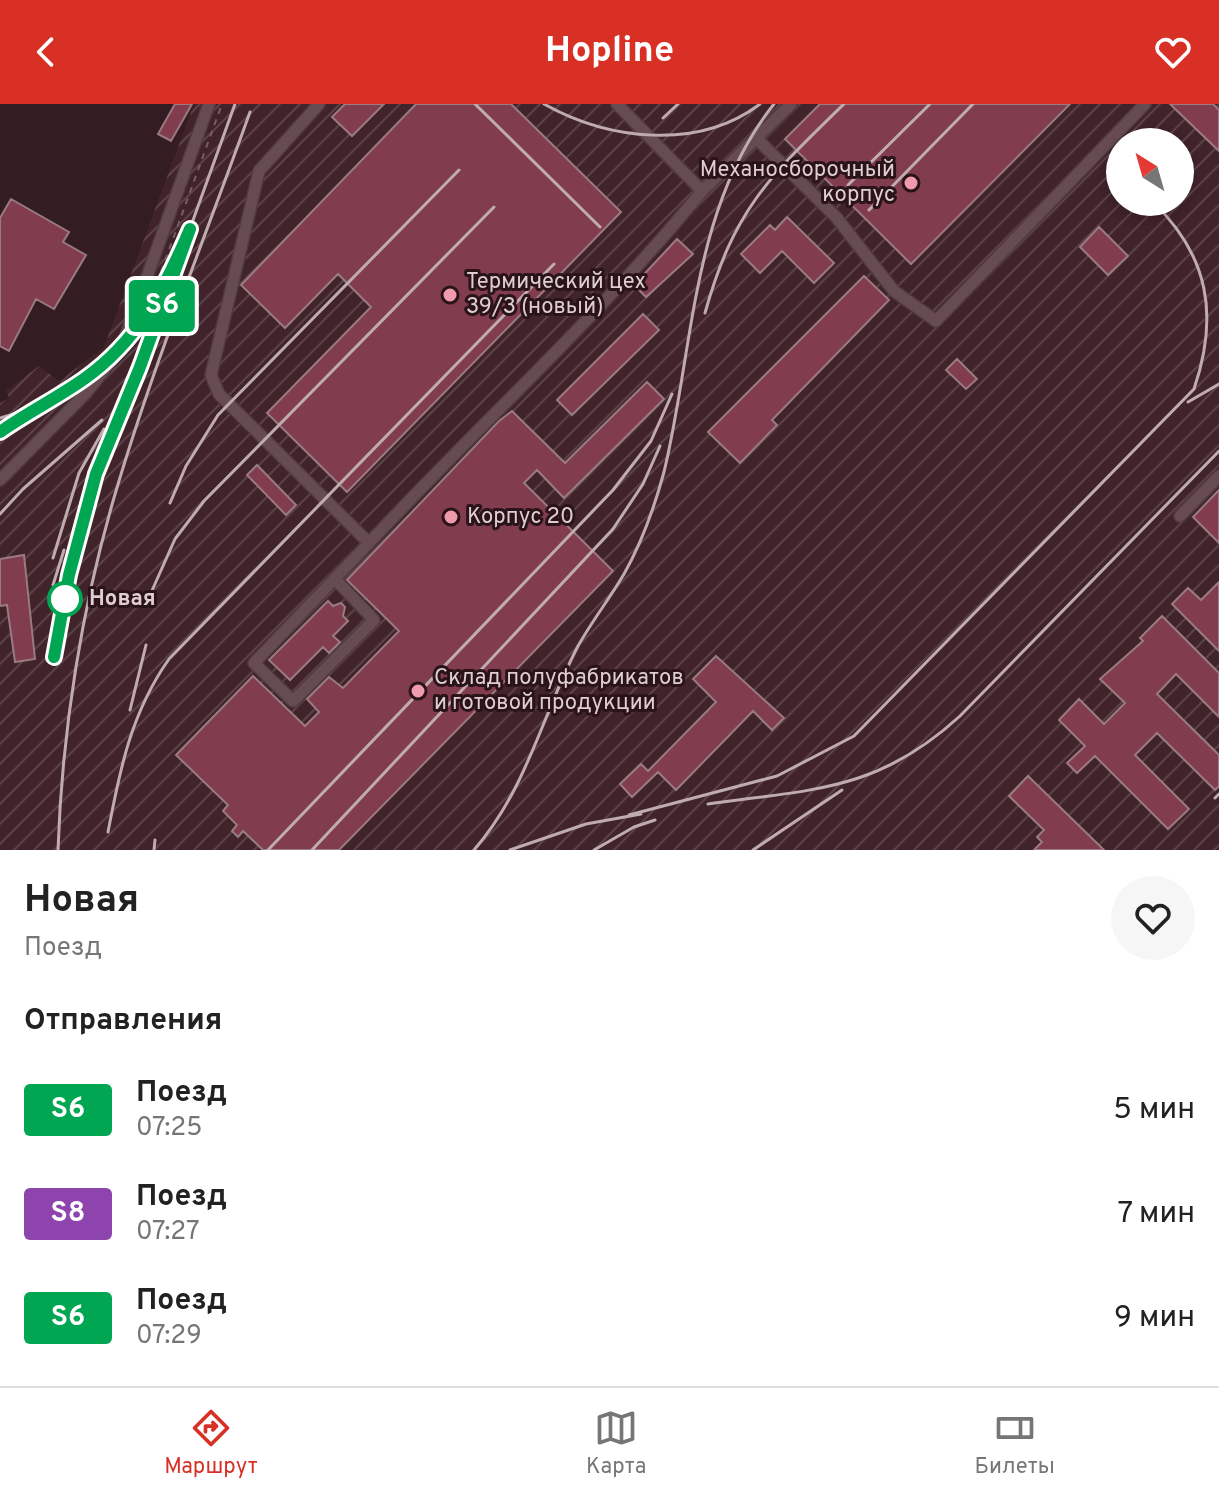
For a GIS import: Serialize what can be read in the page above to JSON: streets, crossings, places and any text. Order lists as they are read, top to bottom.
{
  "places": [
    "Механосборочный корпус",
    "Термический цех 39/3 (новый)",
    "Корпус 20",
    "Новая",
    "Склад полуфабрикатов и готовой продукции"
  ],
  "north": "top left",
  "page": {
    "header": "Hopline",
    "on_map": "S6",
    "heading": [
      ["Новая", "Поезд"],
      "Отправления"
    ],
    "list": [
      {
        "mark": "S6",
        "name": "Поезд",
        "note": "07:25",
        "value": "5 мин"
      },
      {
        "mark": "S8",
        "name": "Поезд",
        "note": "07:27",
        "value": "7 мин"
      },
      {
        "mark": "S6",
        "name": "Поезд",
        "note": "07:29",
        "value": "9 мин"
      }
    ],
    "tabs": ["Маршрут", "Карта", "Билеты"]
  }
}
